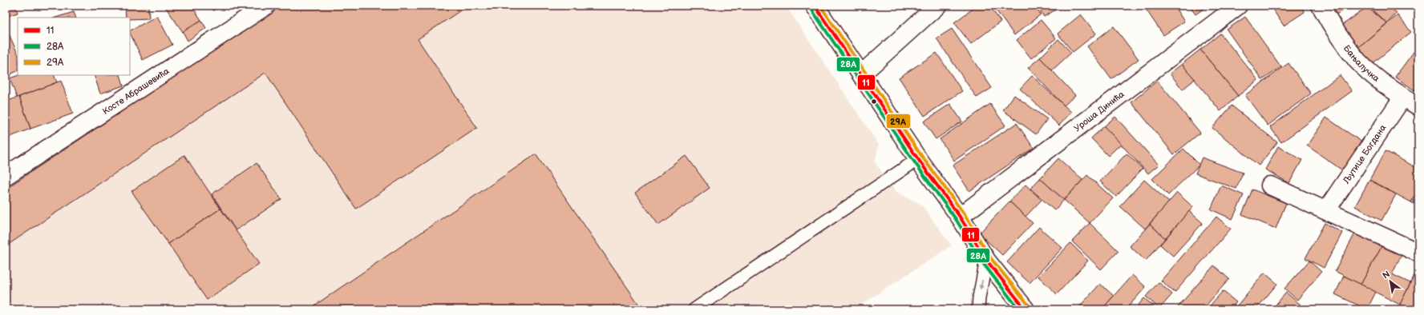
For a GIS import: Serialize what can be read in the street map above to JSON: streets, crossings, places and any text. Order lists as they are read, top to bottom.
{
  "streets": {
    "street": [
      "Бањалучка",
      "Косте Абрашевића",
      "Уроша Динића",
      "Љутице Богдана"
    ]
  },
  "crossings": [
    ["Бањалучка", "Љутице Богдана"]
  ],
  "lines": ["transit line 11", "transit line 29А", "transit line 28А"],
  "legend": ["11", "28А", "29А"],
  "north": "top left"
}
